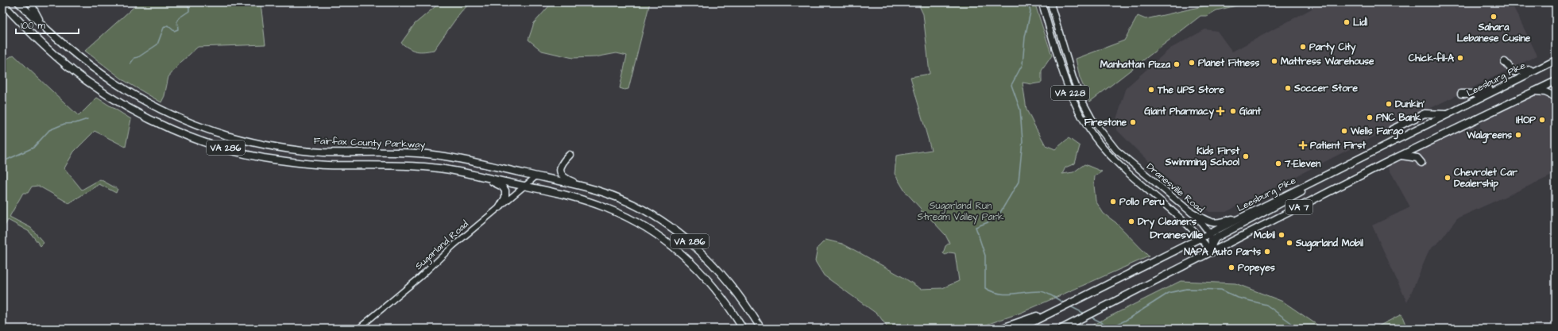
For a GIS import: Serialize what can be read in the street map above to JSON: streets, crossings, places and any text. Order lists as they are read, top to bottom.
{
  "streets": {
    "highway": [
      "Leesburg Pike",
      "Fairfax County Parkway",
      "VA 286",
      "VA 7"
    ],
    "main road": ["VA 228", "Dranesville Road"],
    "street": ["Sugarland Road"]
  },
  "crossings": [
    ["Leesburg Pike", "Dranesville Road"],
    ["Fairfax County Parkway", "Sugarland Road"],
    ["VA 286", "Sugarland Road"],
    ["Dranesville Road", "VA 7"]
  ],
  "districts": ["Dranesville"],
  "parks": ["Sugarland Run Stream Valley Park"],
  "places": {
    "other": [
      "Sahara Lebanese Cusine",
      "Lidl",
      "Party City",
      "Chick-fil-A",
      "Mattress Warehouse",
      "Planet Fitness",
      "Manhattan Pizza",
      "Soccer Store",
      "The UPS Store",
      "Dunkin'",
      "Giant",
      "PNC Bank",
      "IHOP",
      "Firestone",
      "Wells Fargo",
      "Walgreens",
      "Kids First Swimming School",
      "7-Eleven",
      "Chevrolet Car Dealership",
      "Pollo Peru",
      "Dry Cleaners",
      "Mobil",
      "Sugarland Mobil",
      "NAPA Auto Parts",
      "Popeyes"
    ],
    "health": ["Giant Pharmacy", "Patient First"]
  },
  "scale_bar": "100 m"
}
